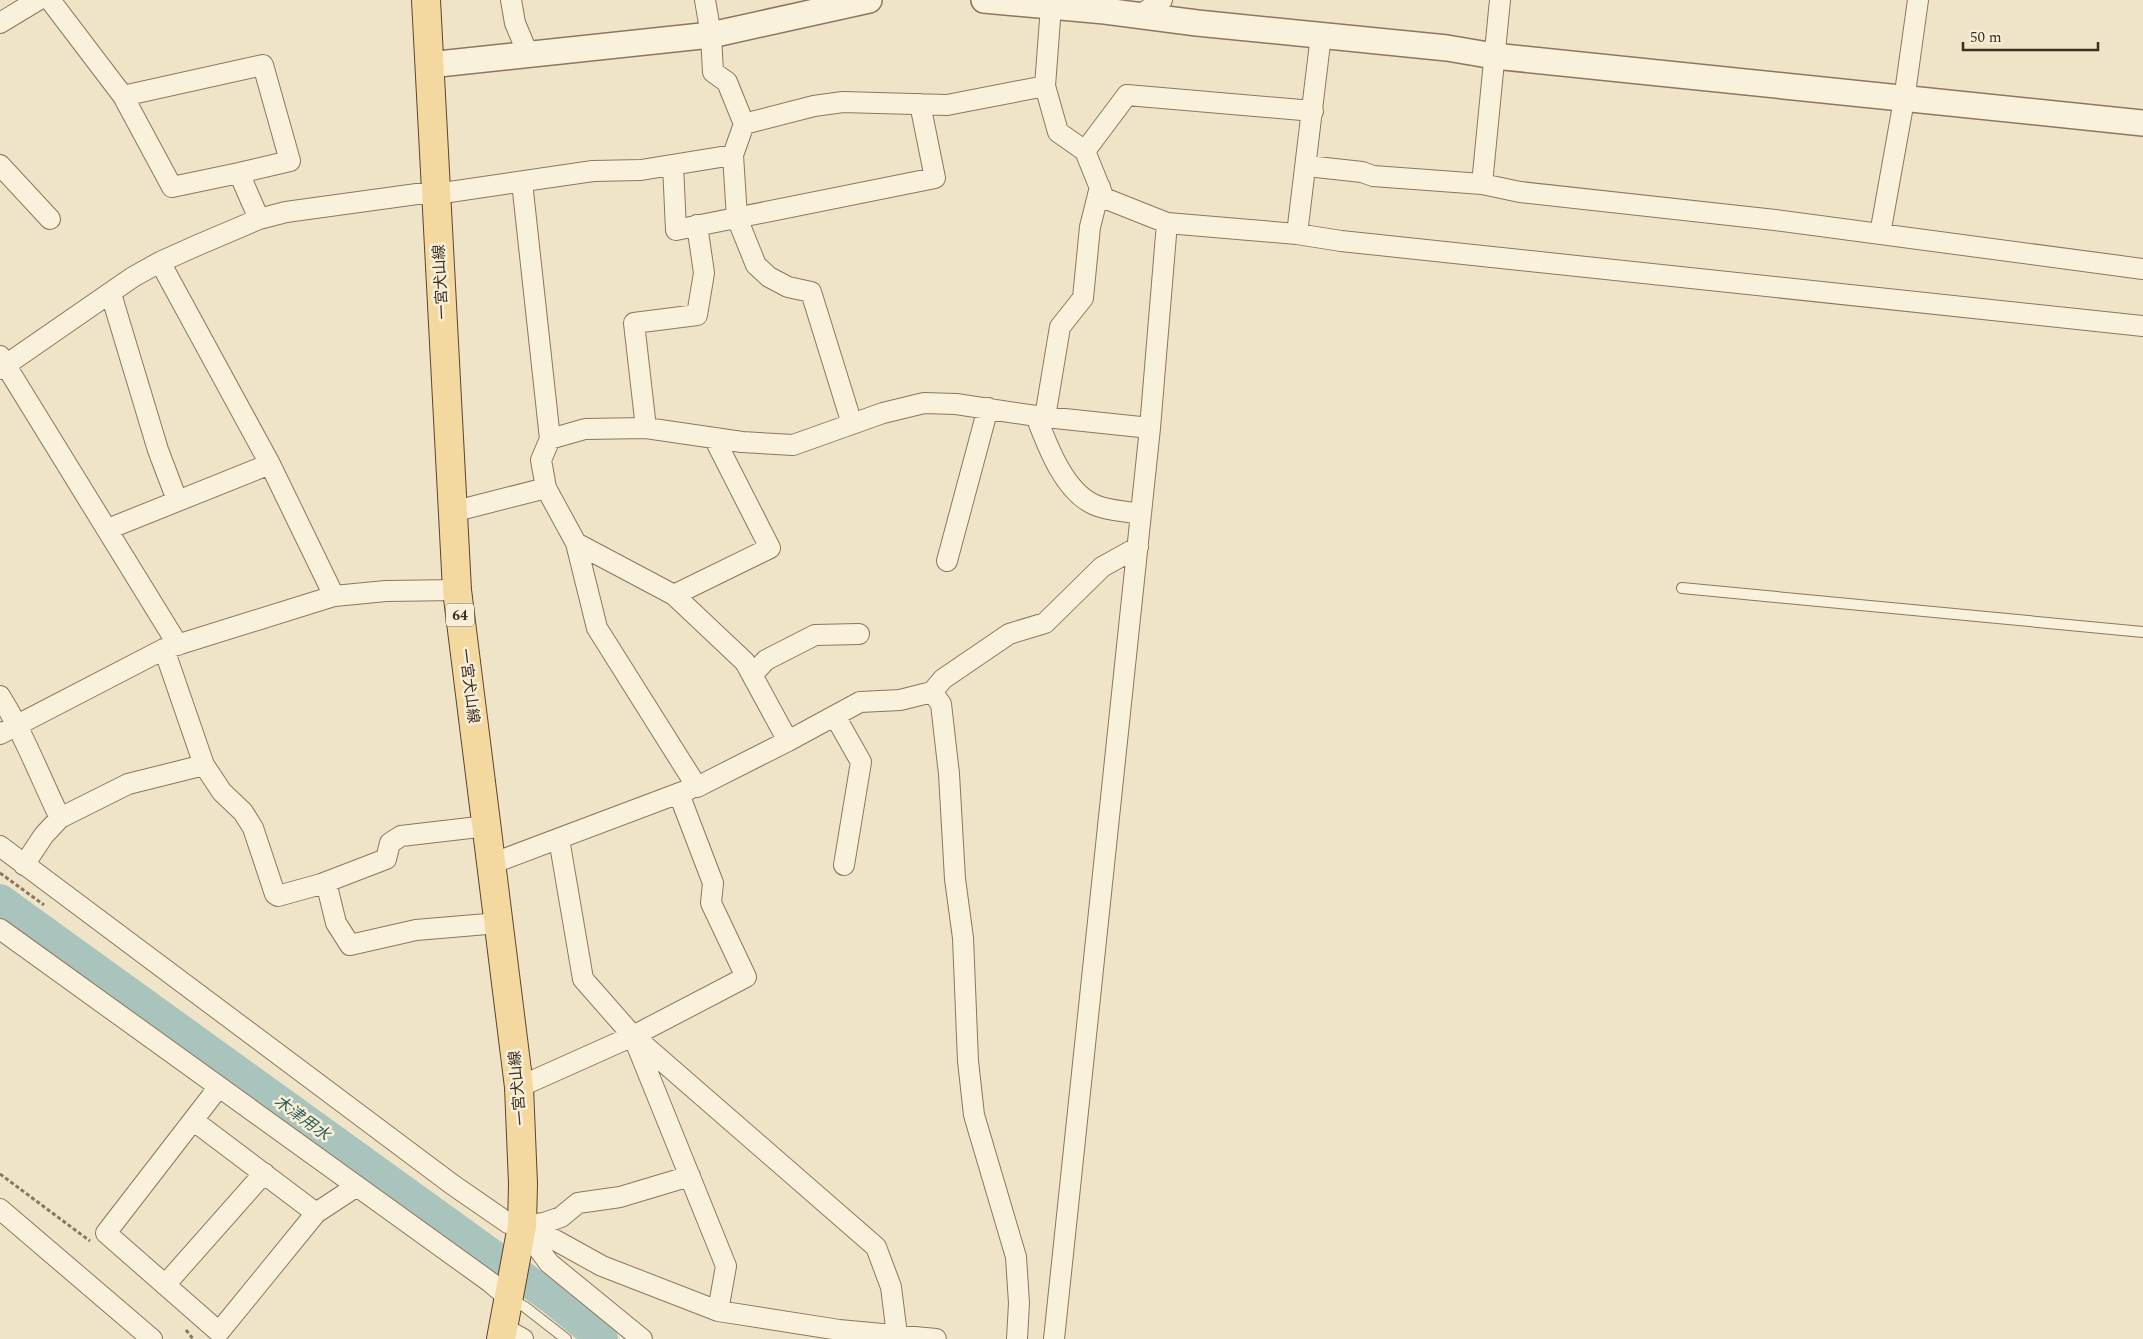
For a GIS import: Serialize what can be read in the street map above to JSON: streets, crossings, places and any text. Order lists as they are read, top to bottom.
{
  "streets": {
    "main road": ["一宮犬山線", "64"]
  },
  "water": ["木津用水"],
  "scale_bar": "50 m"
}
